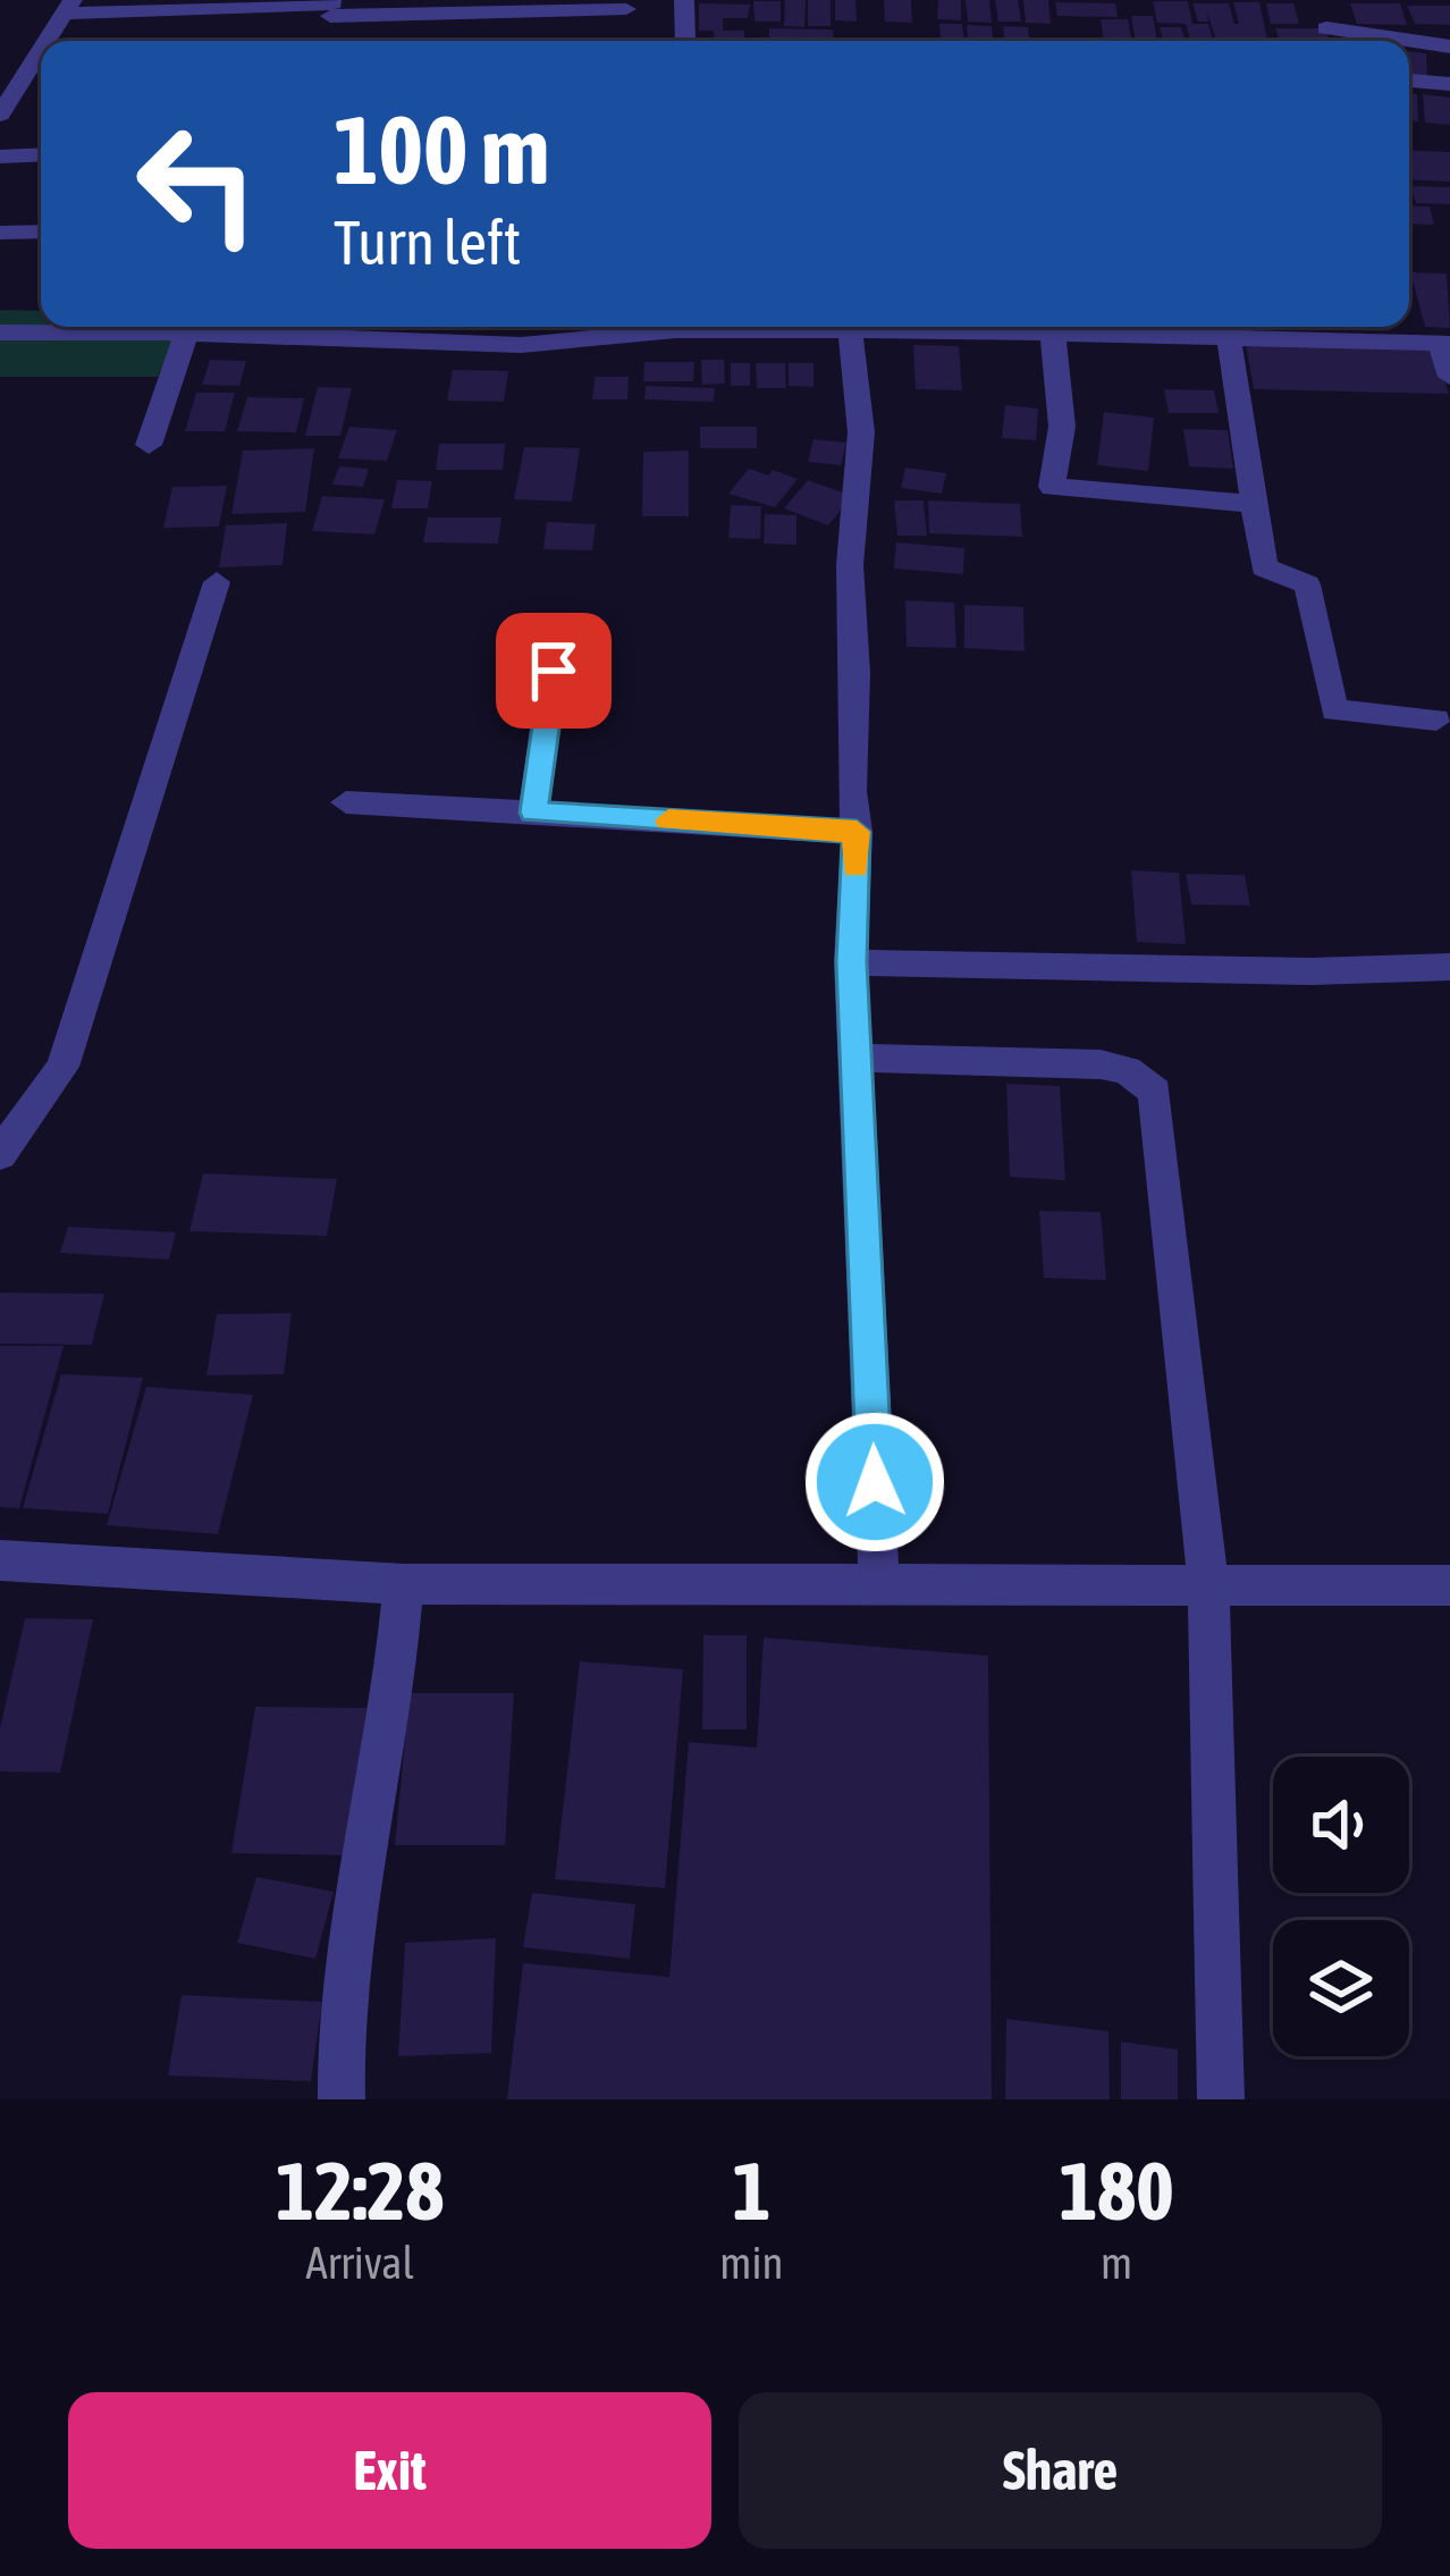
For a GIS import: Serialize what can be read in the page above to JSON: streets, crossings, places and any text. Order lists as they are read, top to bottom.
{
  "page": {
    "turn": ["100 m", "Turn left"],
    "eta": [
      "12:28",
      "Arrival",
      "1",
      "min",
      "180",
      "m"
    ],
    "buttons": ["Exit", "Share"]
  }
}
